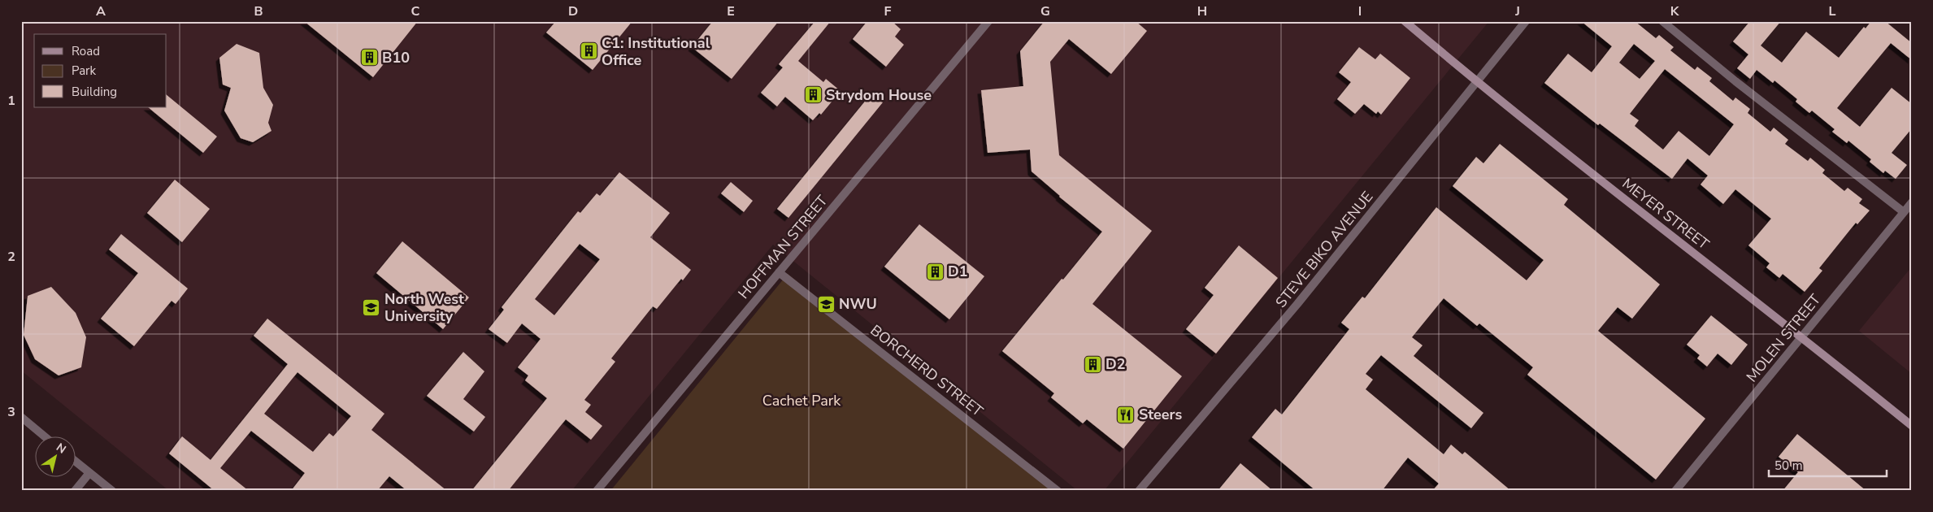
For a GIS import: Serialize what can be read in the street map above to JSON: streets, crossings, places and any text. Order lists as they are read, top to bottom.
{
  "streets": {
    "street": [
      "MEYER STREET",
      "HOFFMAN STREET",
      "STEVE BIKO AVENUE",
      "MOLEN STREET",
      "BORCHERD STREET"
    ]
  },
  "crossings": [
    ["MEYER STREET", "STEVE BIKO AVENUE"],
    ["MEYER STREET", "MOLEN STREET"],
    ["HOFFMAN STREET", "BORCHERD STREET"]
  ],
  "parks": ["Cachet Park"],
  "places": {
    "building": [
      "C1: Institutional Office",
      "B10",
      "Strydom House",
      "D1",
      "D2"
    ],
    "school or university": ["NWU", "North West University"],
    "restaurant": ["Steers"]
  },
  "legend": ["Road", "Park", "Building"],
  "scale_bar": "50 m",
  "north": "top right",
  "grid": {
    "columns": [
      "A",
      "B",
      "C",
      "D",
      "E",
      "F",
      "G",
      "H",
      "I",
      "J",
      "K",
      "L"
    ],
    "rows": ["1", "2", "3"]
  }
}
